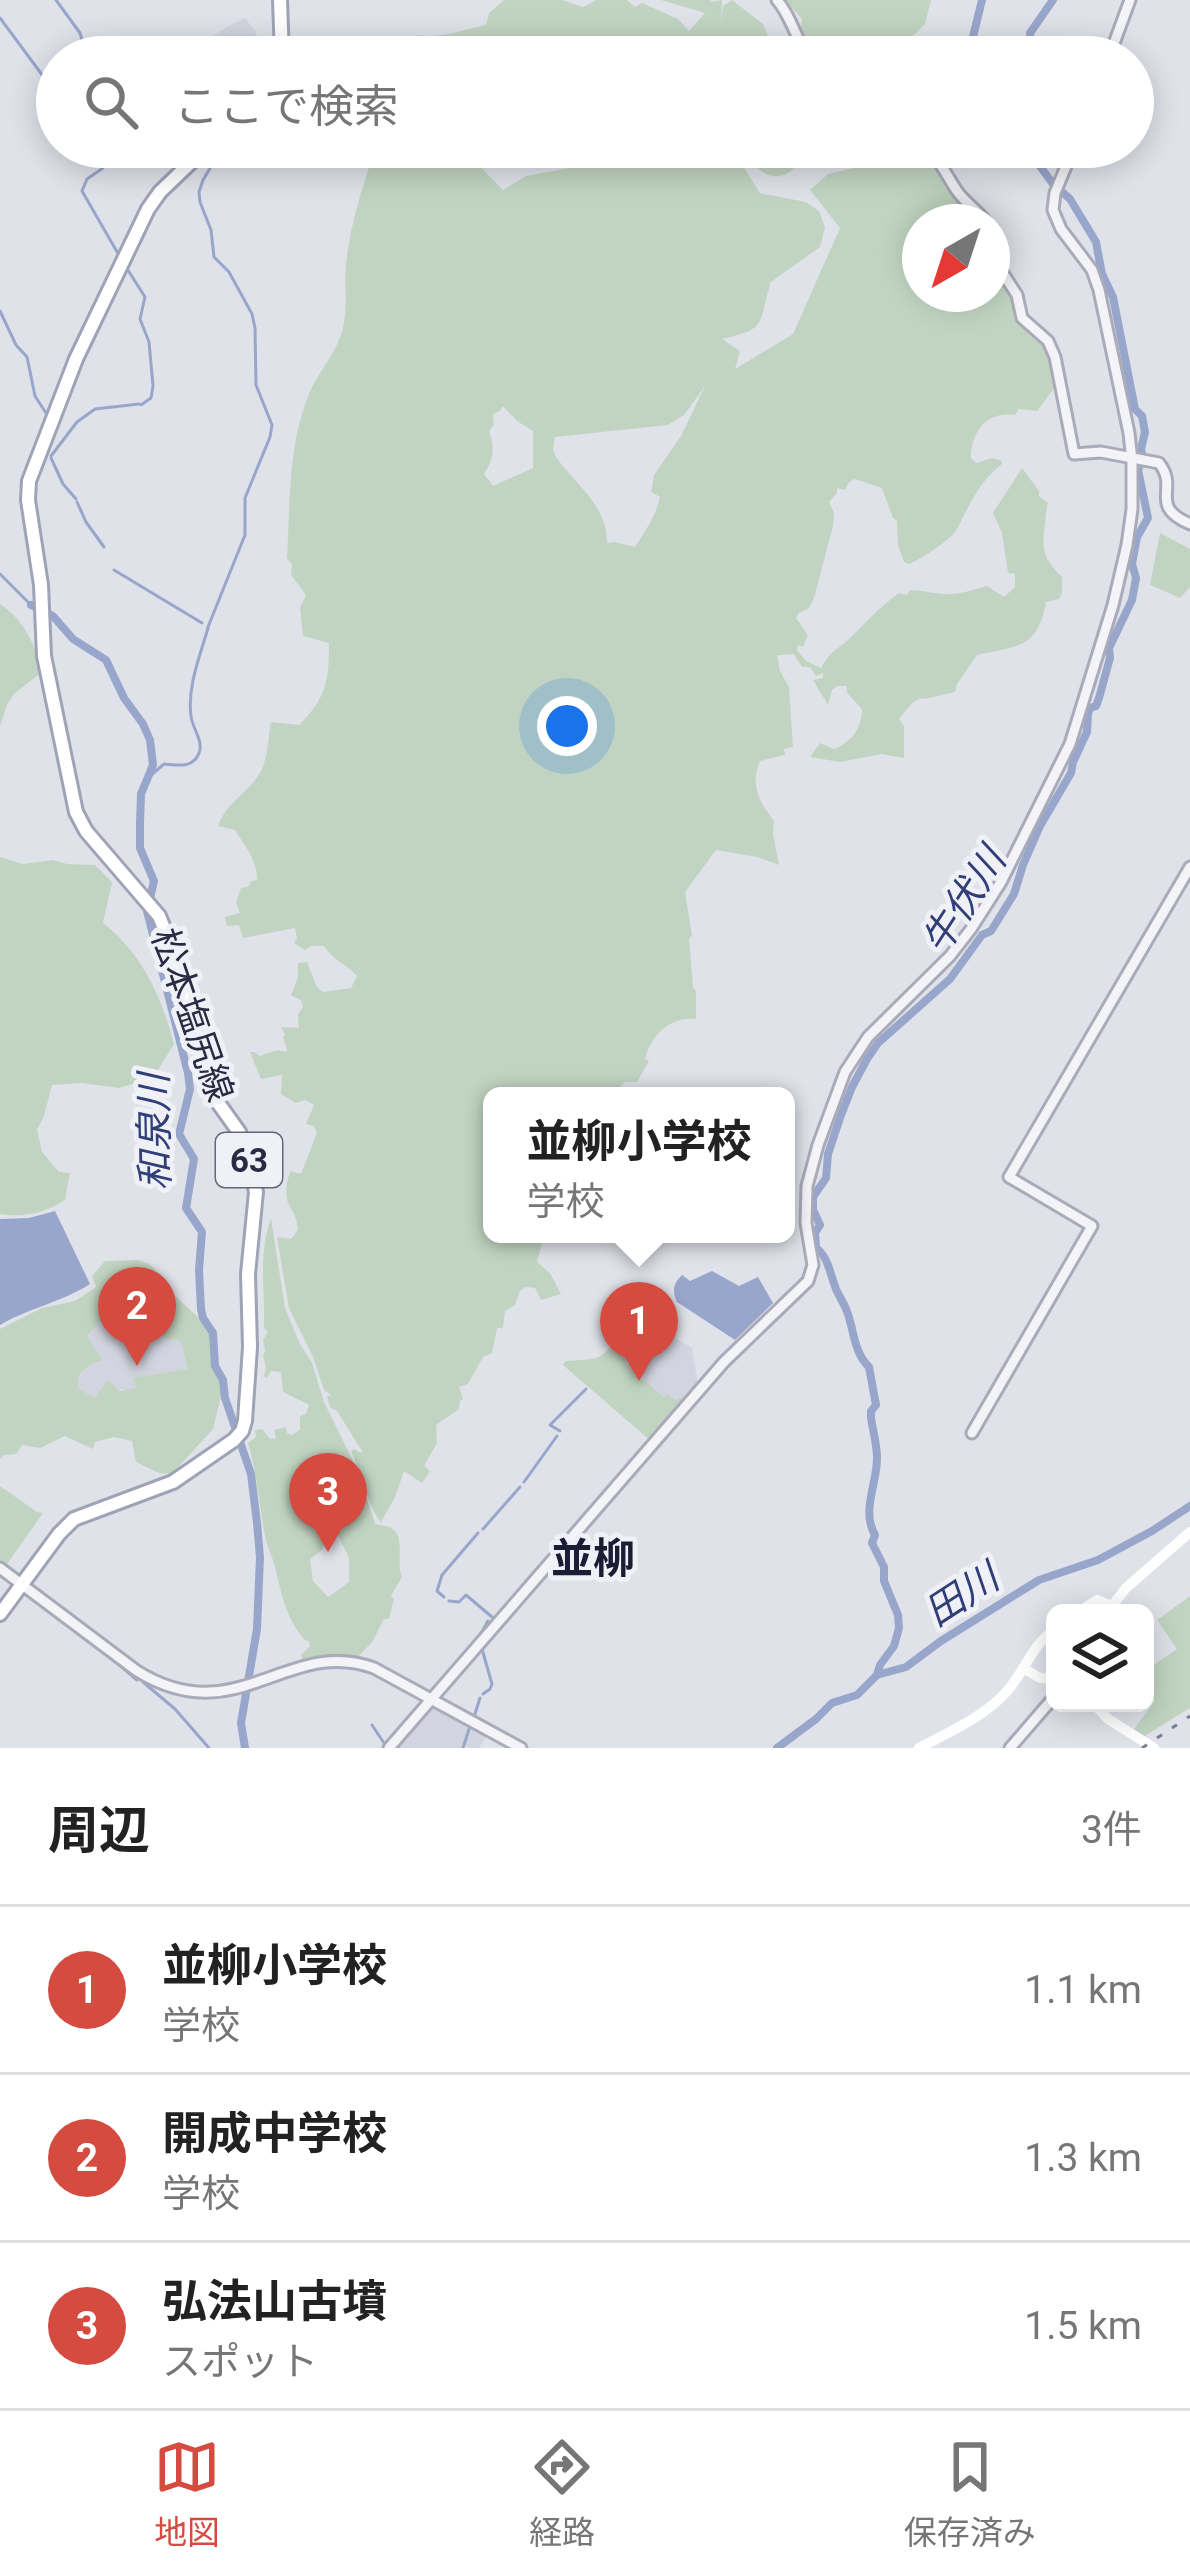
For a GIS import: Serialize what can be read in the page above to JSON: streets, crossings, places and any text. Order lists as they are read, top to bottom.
{
  "streets": {
    "main road": ["松本塩尻線", "63"]
  },
  "districts": ["並柳"],
  "water": ["牛伏川", "和泉川", "田川"],
  "north": "bottom left",
  "page": {
    "search": "ここで検索",
    "popup": ["並柳小学校", "学校"],
    "pins": ["2", "1", "3"],
    "heading": ["周辺", "3件"],
    "list": [
      {
        "mark": "1",
        "name": "並柳小学校",
        "note": "学校",
        "value": "1.1 km"
      },
      {
        "mark": "2",
        "name": "開成中学校",
        "note": "学校",
        "value": "1.3 km"
      },
      {
        "mark": "3",
        "name": "弘法山古墳",
        "note": "スポット",
        "value": "1.5 km"
      }
    ],
    "nav": ["地図", "経路", "保存済み"]
  }
}
